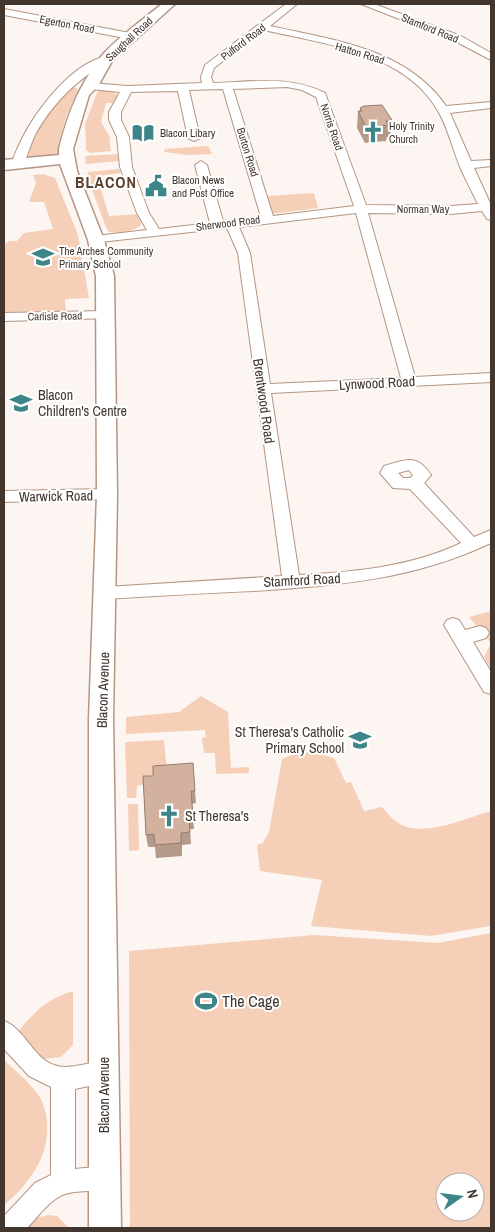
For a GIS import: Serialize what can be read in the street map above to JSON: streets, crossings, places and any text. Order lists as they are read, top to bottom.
{
  "streets": {
    "street": [
      "Egerton Road",
      "Stamford Road",
      "Saughall Road",
      "Pulford Road",
      "Hatton Road",
      "Norris Road",
      "Burton Road",
      "Norman Way",
      "Sherwood Road",
      "Carlisle Road",
      "Lynwood Road",
      "Brentwood Road",
      "Warwick Road",
      "Blacon Avenue"
    ]
  },
  "crossings": [
    ["Egerton Road", "Saughall Road"],
    ["Stamford Road", "Brentwood Road"],
    ["Stamford Road", "Blacon Avenue"],
    ["Saughall Road", "Norris Road"],
    ["Saughall Road", "Blacon Avenue"],
    ["Pulford Road", "Hatton Road"],
    ["Pulford Road", "Norris Road"],
    ["Hatton Road", "Norman Way"],
    ["Norris Road", "Burton Road"],
    ["Norris Road", "Norman Way"],
    ["Norris Road", "Sherwood Road"],
    ["Norris Road", "Lynwood Road"],
    ["Burton Road", "Sherwood Road"],
    ["Norman Way", "Sherwood Road"],
    ["Sherwood Road", "Brentwood Road"],
    ["Sherwood Road", "Blacon Avenue"],
    ["Carlisle Road", "Blacon Avenue"],
    ["Lynwood Road", "Brentwood Road"],
    ["Warwick Road", "Blacon Avenue"]
  ],
  "districts": ["BLACON"],
  "places": {
    "church": ["Holy Trinity Church", "St Theresa's"],
    "library": ["Blacon Libary"],
    "public building": ["Blacon News and Post Office"],
    "school or university": ["The Arches Community Primary School", "Blacon Children's Centre", "St Theresa's Catholic Primary School"],
    "sports": ["The Cage"]
  },
  "north": "right"
}
